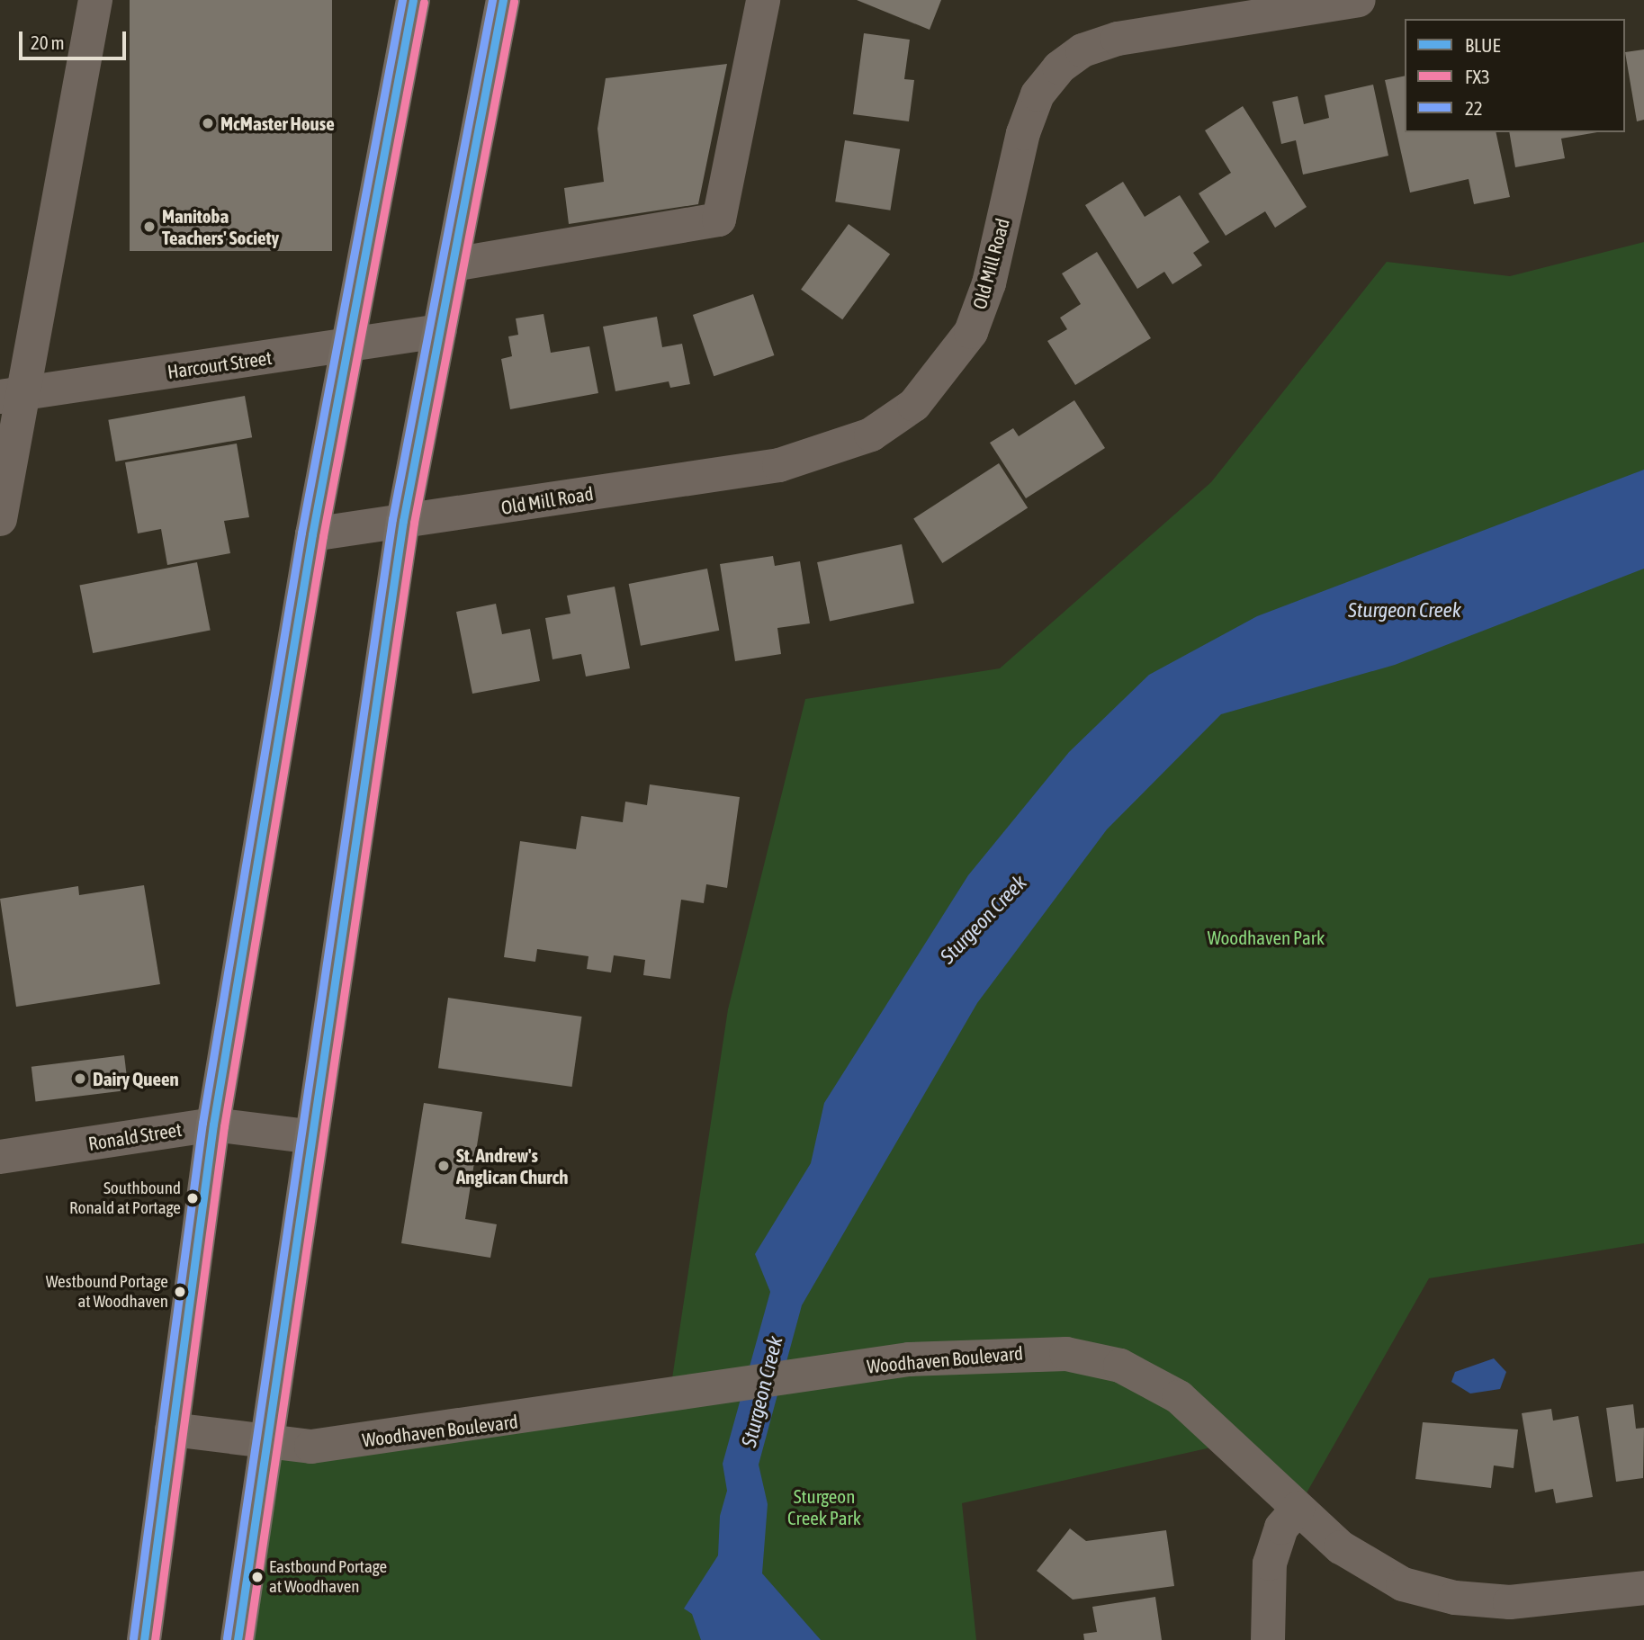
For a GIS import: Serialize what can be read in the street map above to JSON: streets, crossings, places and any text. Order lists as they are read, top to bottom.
{
  "streets": {
    "street": [
      "Old Mill Road",
      "Harcourt Street",
      "Ronald Street",
      "Woodhaven Boulevard"
    ]
  },
  "water": ["Sturgeon Creek"],
  "parks": ["Woodhaven Park", "Sturgeon Creek Park"],
  "places": [
    "McMaster House",
    "Manitoba Teachers' Society",
    "Dairy Queen",
    "St. Andrew's Anglican Church",
    "Southbound Ronald at Portage",
    "Westbound Portage at Woodhaven",
    "Eastbound Portage at Woodhaven"
  ],
  "lines": ["transit line BLUE", "transit line 22", "transit line FX3"],
  "legend": ["BLUE", "FX3", "22"],
  "scale_bar": "20 m"
}
